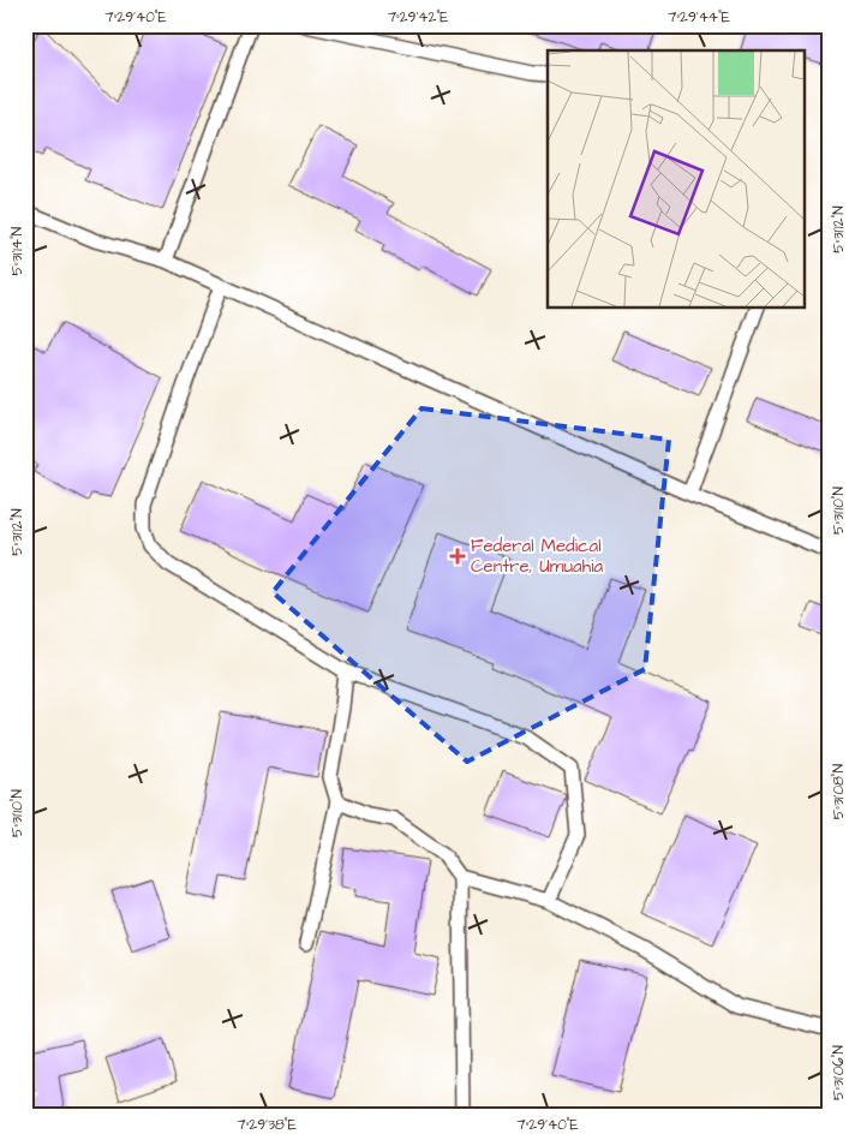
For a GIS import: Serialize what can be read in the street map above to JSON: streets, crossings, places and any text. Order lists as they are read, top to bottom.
{
  "places": {
    "health": ["Federal Medical Centre, Umuahia"]
  },
  "coordinates": [
    "7°29'40\"E",
    "7°29'42\"E",
    "7°29'44\"E",
    "5°31'12\"N",
    "5°31'14\"N",
    "5°31'10\"N",
    "5°31'08\"N",
    "5°31'06\"N",
    "7°29'38\"E"
  ]
}
